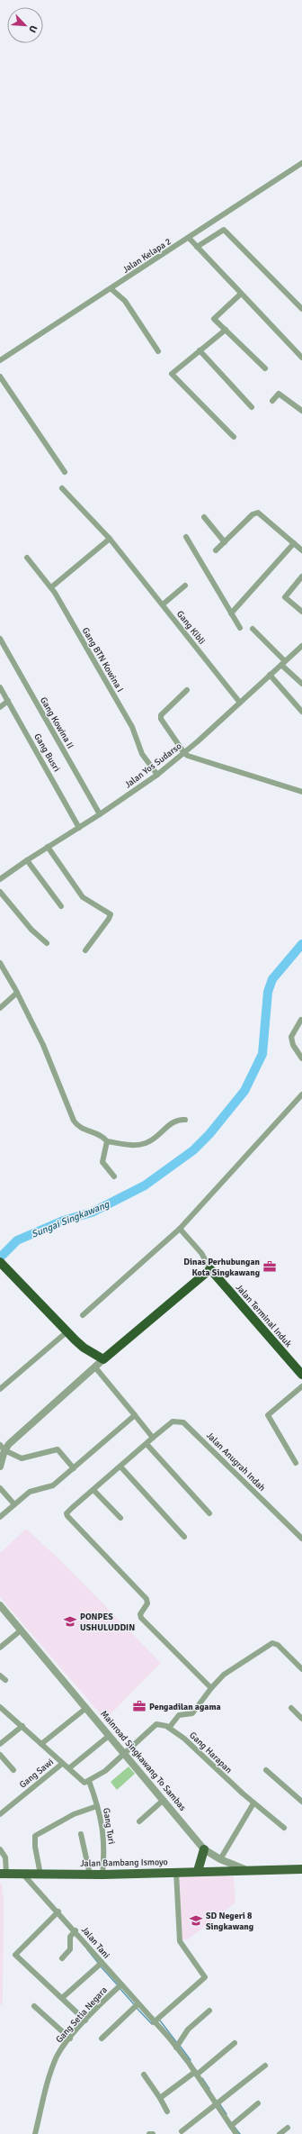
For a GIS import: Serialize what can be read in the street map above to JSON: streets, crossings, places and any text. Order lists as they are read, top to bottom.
{
  "streets": {
    "highway": ["Jalan Terminal Induk"],
    "main road": ["Mainroad Singkawang To Sambas", "Jalan Bambang Ismoyo"],
    "street": [
      "Jalan Kelapa 2",
      "Gang Kibli",
      "Gang BTN Kowina I",
      "Gang Kowina II",
      "Gang Busri",
      "Jalan Yos Sudarso",
      "Jalan Anugrah Indah",
      "Gang Harapan",
      "Gang Sawi",
      "Gang Turi",
      "Jalan Tani",
      "Gang Setia Negara"
    ]
  },
  "crossings": [
    ["Gang Kibli", "Jalan Yos Sudarso"],
    ["Gang BTN Kowina I", "Jalan Yos Sudarso"],
    ["Gang Kowina II", "Jalan Yos Sudarso"],
    ["Gang Busri", "Jalan Yos Sudarso"],
    ["Mainroad Singkawang To Sambas", "Jalan Bambang Ismoyo"],
    ["Gang Turi", "Jalan Bambang Ismoyo"],
    ["Jalan Bambang Ismoyo", "Jalan Tani"],
    ["Jalan Tani", "Gang Setia Negara"]
  ],
  "water": ["Sungai Singkawang"],
  "places": {
    "office": ["Dinas Perhubungan Kota Singkawang", "Pengadilan agama"],
    "school or university": ["PONPES USHULUDDIN", "SD Negeri 8 Singkawang"]
  },
  "north": "bottom right"
}
